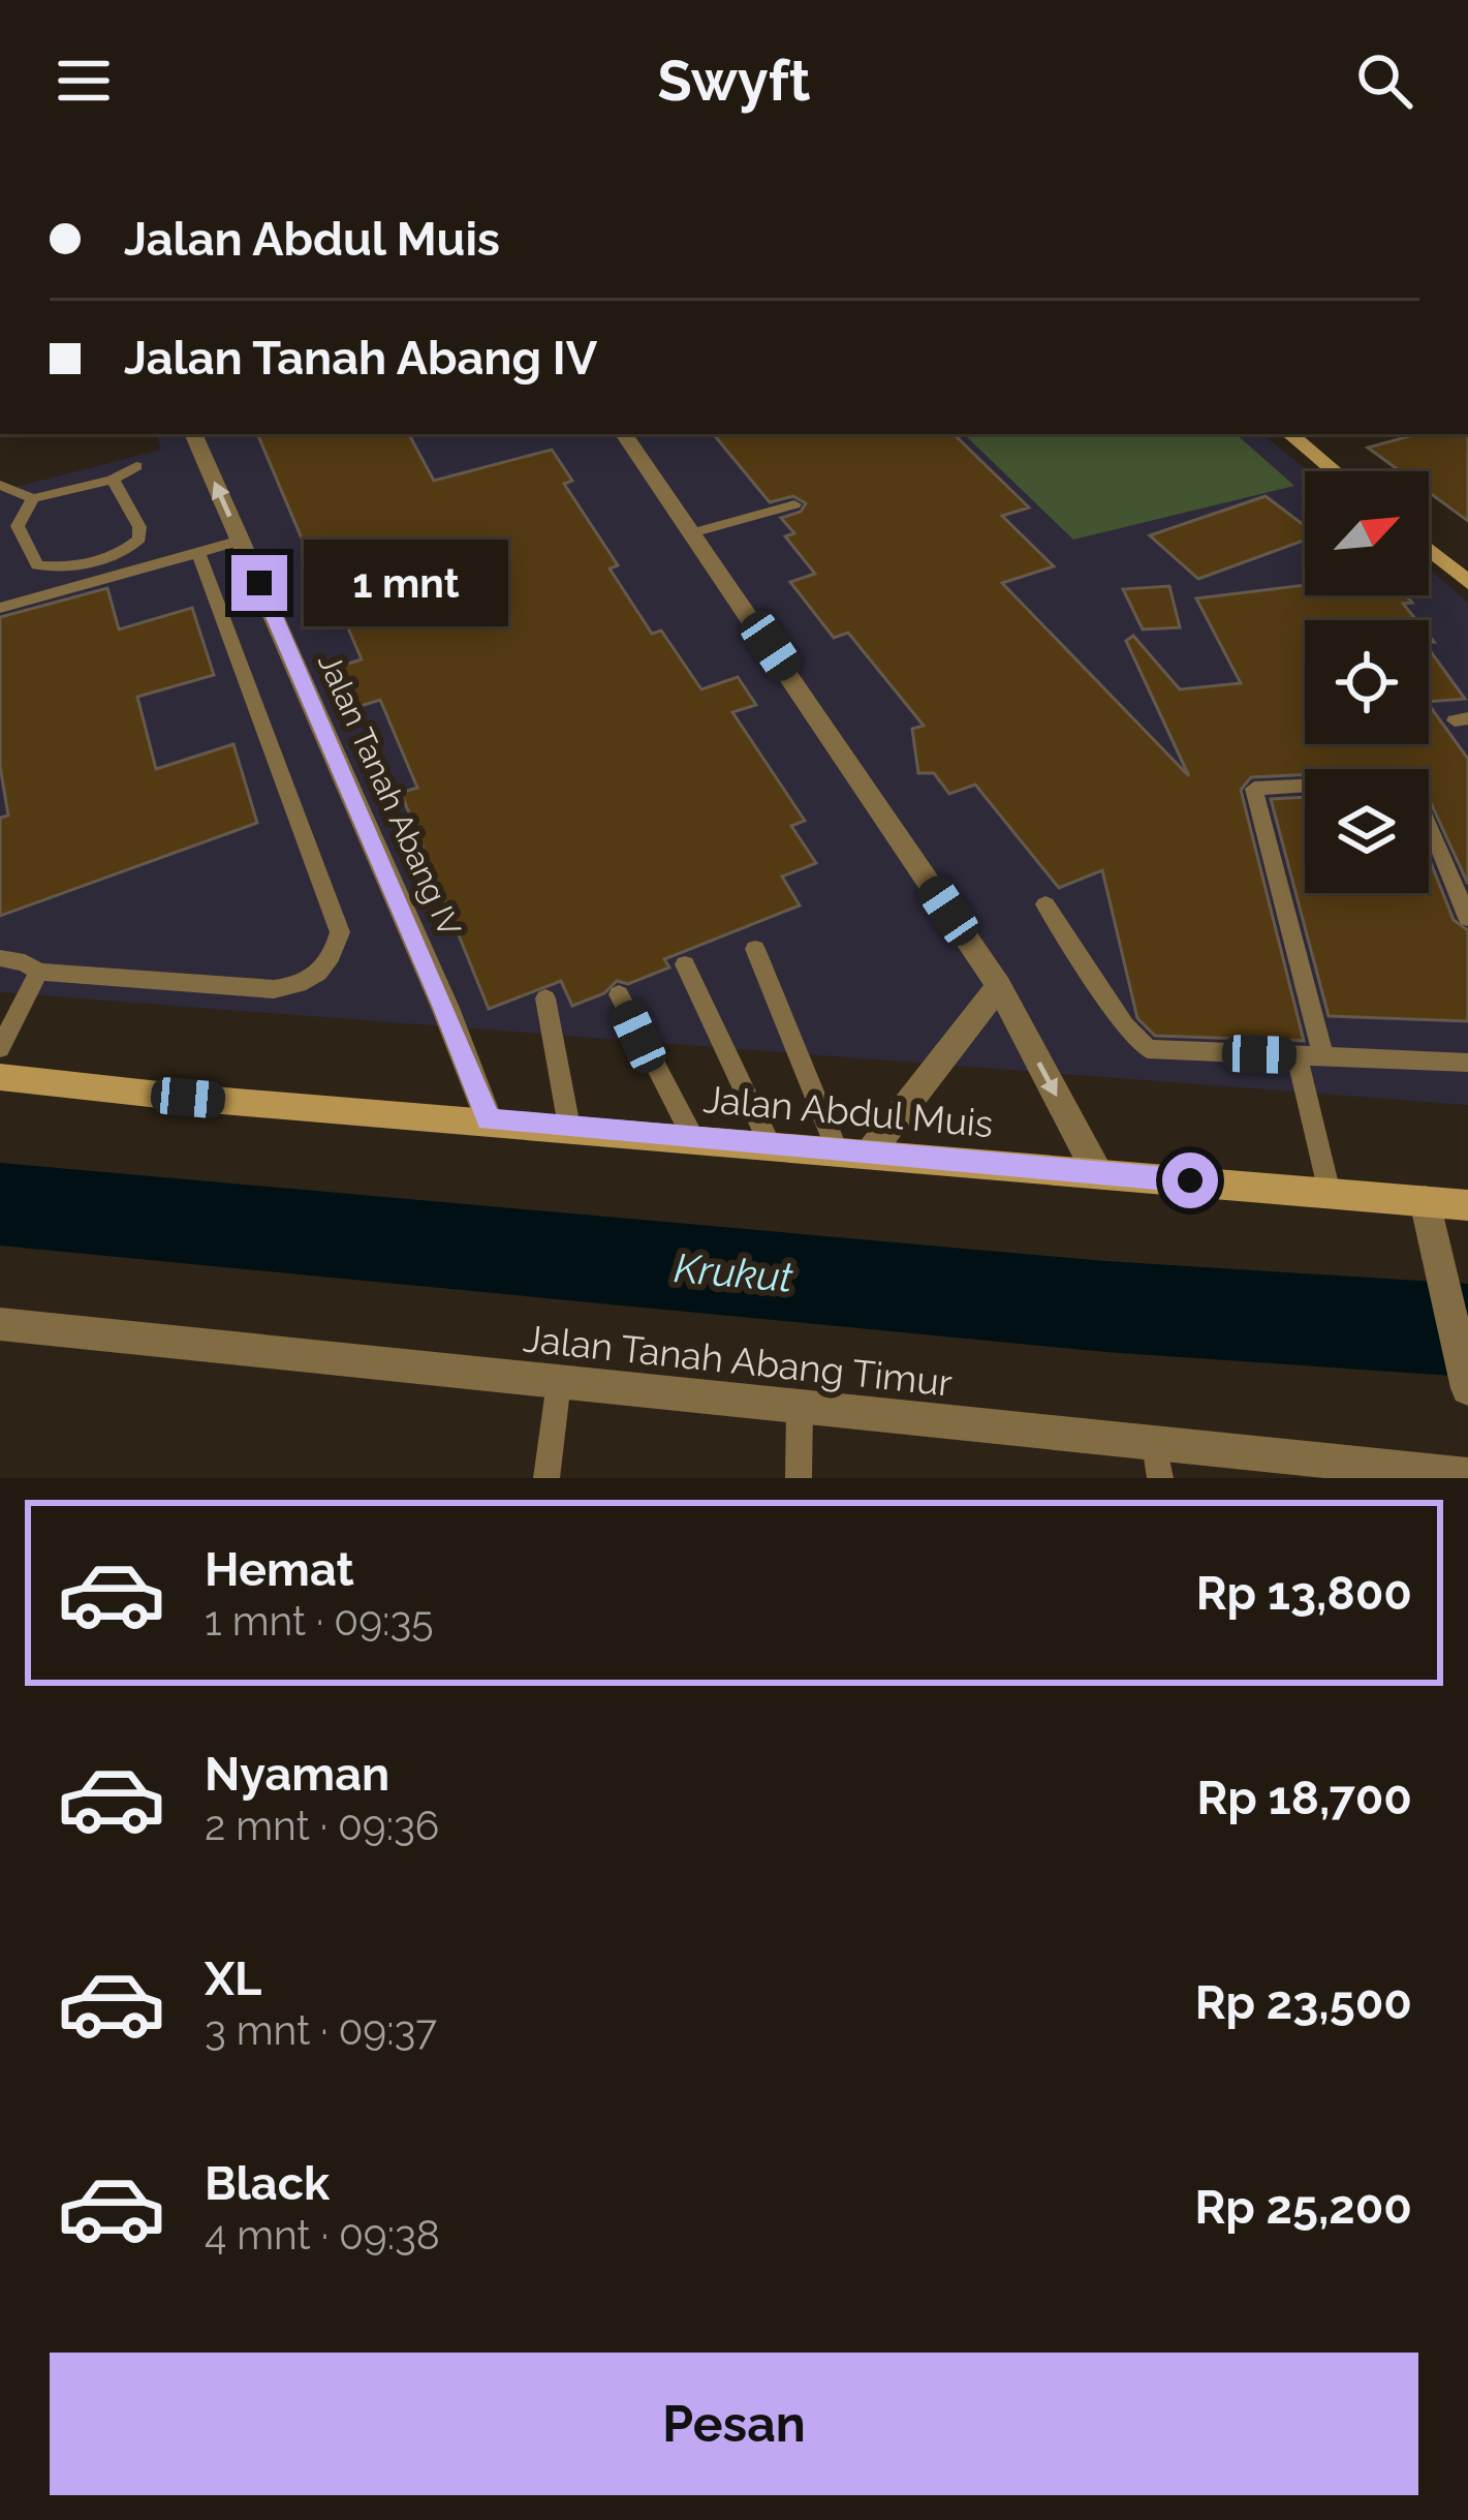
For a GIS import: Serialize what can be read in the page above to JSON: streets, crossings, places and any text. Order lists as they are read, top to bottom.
{
  "streets": {
    "main road": ["Jalan Abdul Muis"],
    "street": ["Jalan Tanah Abang IV", "Jalan Tanah Abang Timur"]
  },
  "crossings": [
    ["Jalan Tanah Abang IV", "Jalan Abdul Muis"]
  ],
  "water": ["Krukut"],
  "north": "top right",
  "page": {
    "header": "Swyft",
    "banner": ["Jalan Abdul Muis", "Jalan Tanah Abang IV"],
    "bubble": "1 mnt",
    "list": [
      {
        "name": "Hemat",
        "note": "1 mnt · 09:35",
        "value": "Rp 13,800"
      },
      {
        "name": "Nyaman",
        "note": "2 mnt · 09:36",
        "value": "Rp 18,700"
      },
      {
        "name": "XL",
        "note": "3 mnt · 09:37",
        "value": "Rp 23,500"
      },
      {
        "name": "Black",
        "note": "4 mnt · 09:38",
        "value": "Rp 25,200"
      }
    ],
    "buttons": "Pesan"
  }
}
